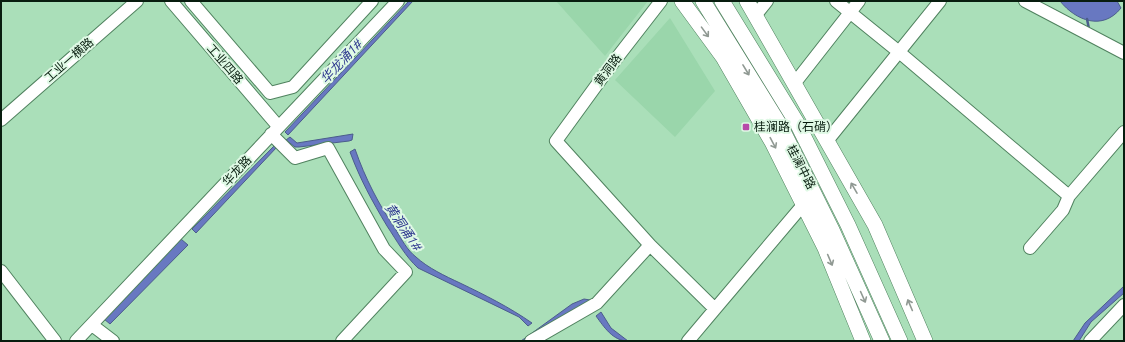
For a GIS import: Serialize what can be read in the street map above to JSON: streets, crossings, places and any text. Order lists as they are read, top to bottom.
{
  "streets": {
    "main road": ["桂澜中路"],
    "street": [
      "工业一横路",
      "工业四路",
      "黄洞路",
      "华龙路"
    ]
  },
  "crossings": [
    ["工业四路", "华龙路"]
  ],
  "water": ["华龙涌1#", "黄洞涌1#"],
  "places": {
    "transit": ["桂澜路（石𬒔）"]
  }
}
